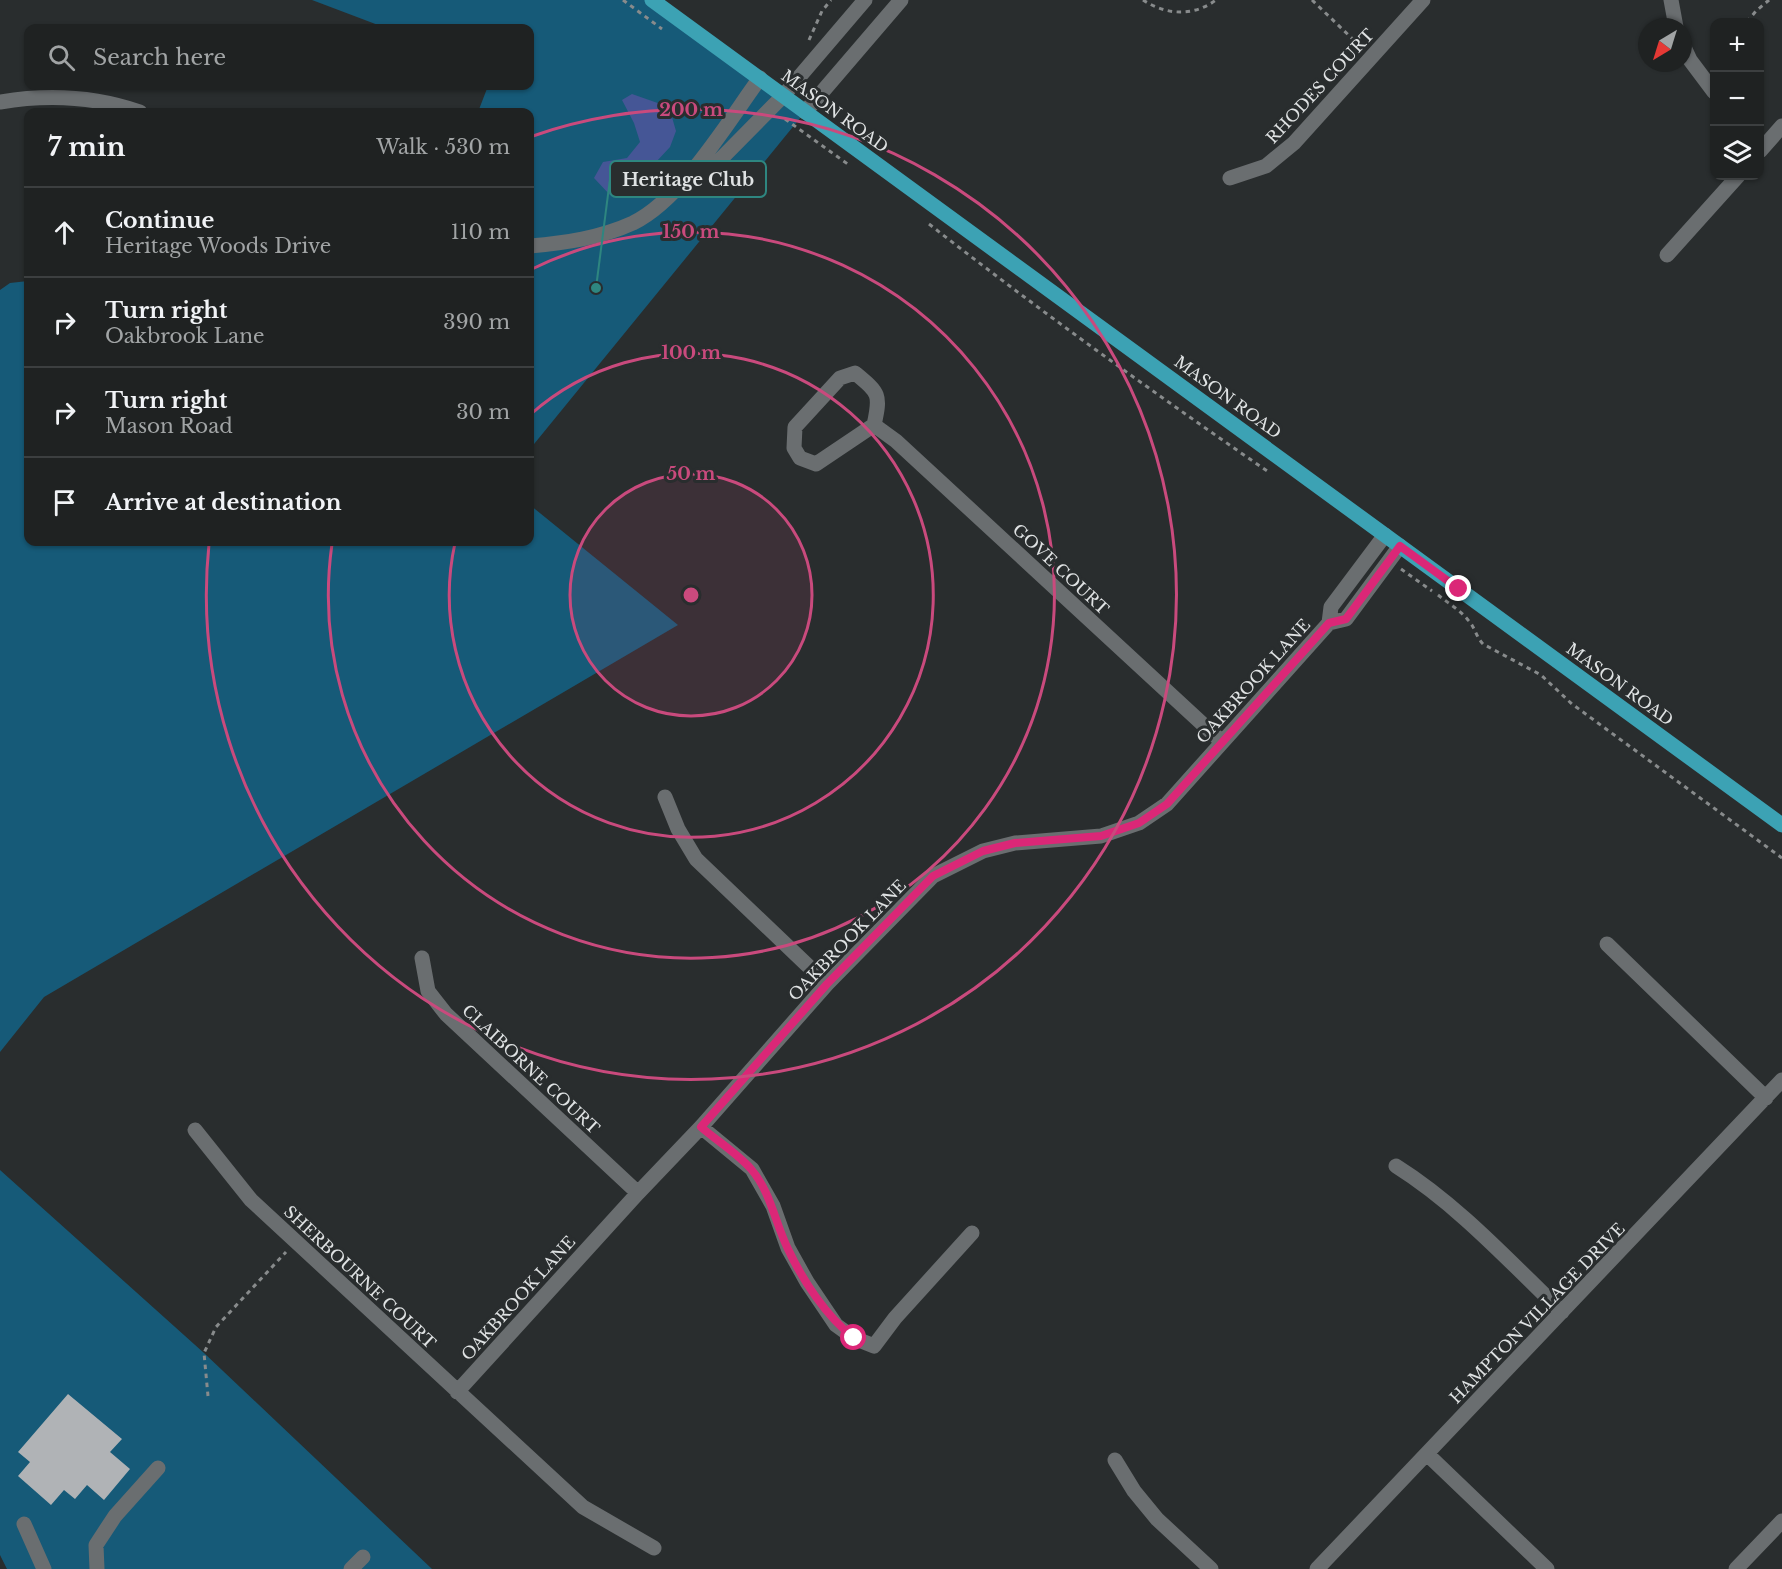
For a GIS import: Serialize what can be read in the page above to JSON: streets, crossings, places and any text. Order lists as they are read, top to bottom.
{
  "streets": {
    "main road": ["MASON ROAD"],
    "street": [
      "RHODES COURT",
      "GOVE COURT",
      "OAKBROOK LANE",
      "CLAIBORNE COURT",
      "SHERBOURNE COURT",
      "HAMPTON VILLAGE DRIVE"
    ]
  },
  "crossings": [
    ["MASON ROAD", "OAKBROOK LANE"],
    ["GOVE COURT", "OAKBROOK LANE"],
    ["OAKBROOK LANE", "CLAIBORNE COURT"],
    ["OAKBROOK LANE", "SHERBOURNE COURT"]
  ],
  "places": ["Heritage Club"],
  "north": "bottom left",
  "page": {
    "map_buttons": ["+", "−"],
    "search": "Search here",
    "heading": ["7 min", "Walk · 530 m"],
    "list": [
      ["Continue", "Heritage Woods Drive", "110 m"],
      ["Turn right", "Oakbrook Lane", "390 m"],
      ["Turn right", "Mason Road", "30 m"],
      "Arrive at destination"
    ]
  },
  "rings": [
    "200 m",
    "150 m",
    "100 m",
    "50 m"
  ]
}
